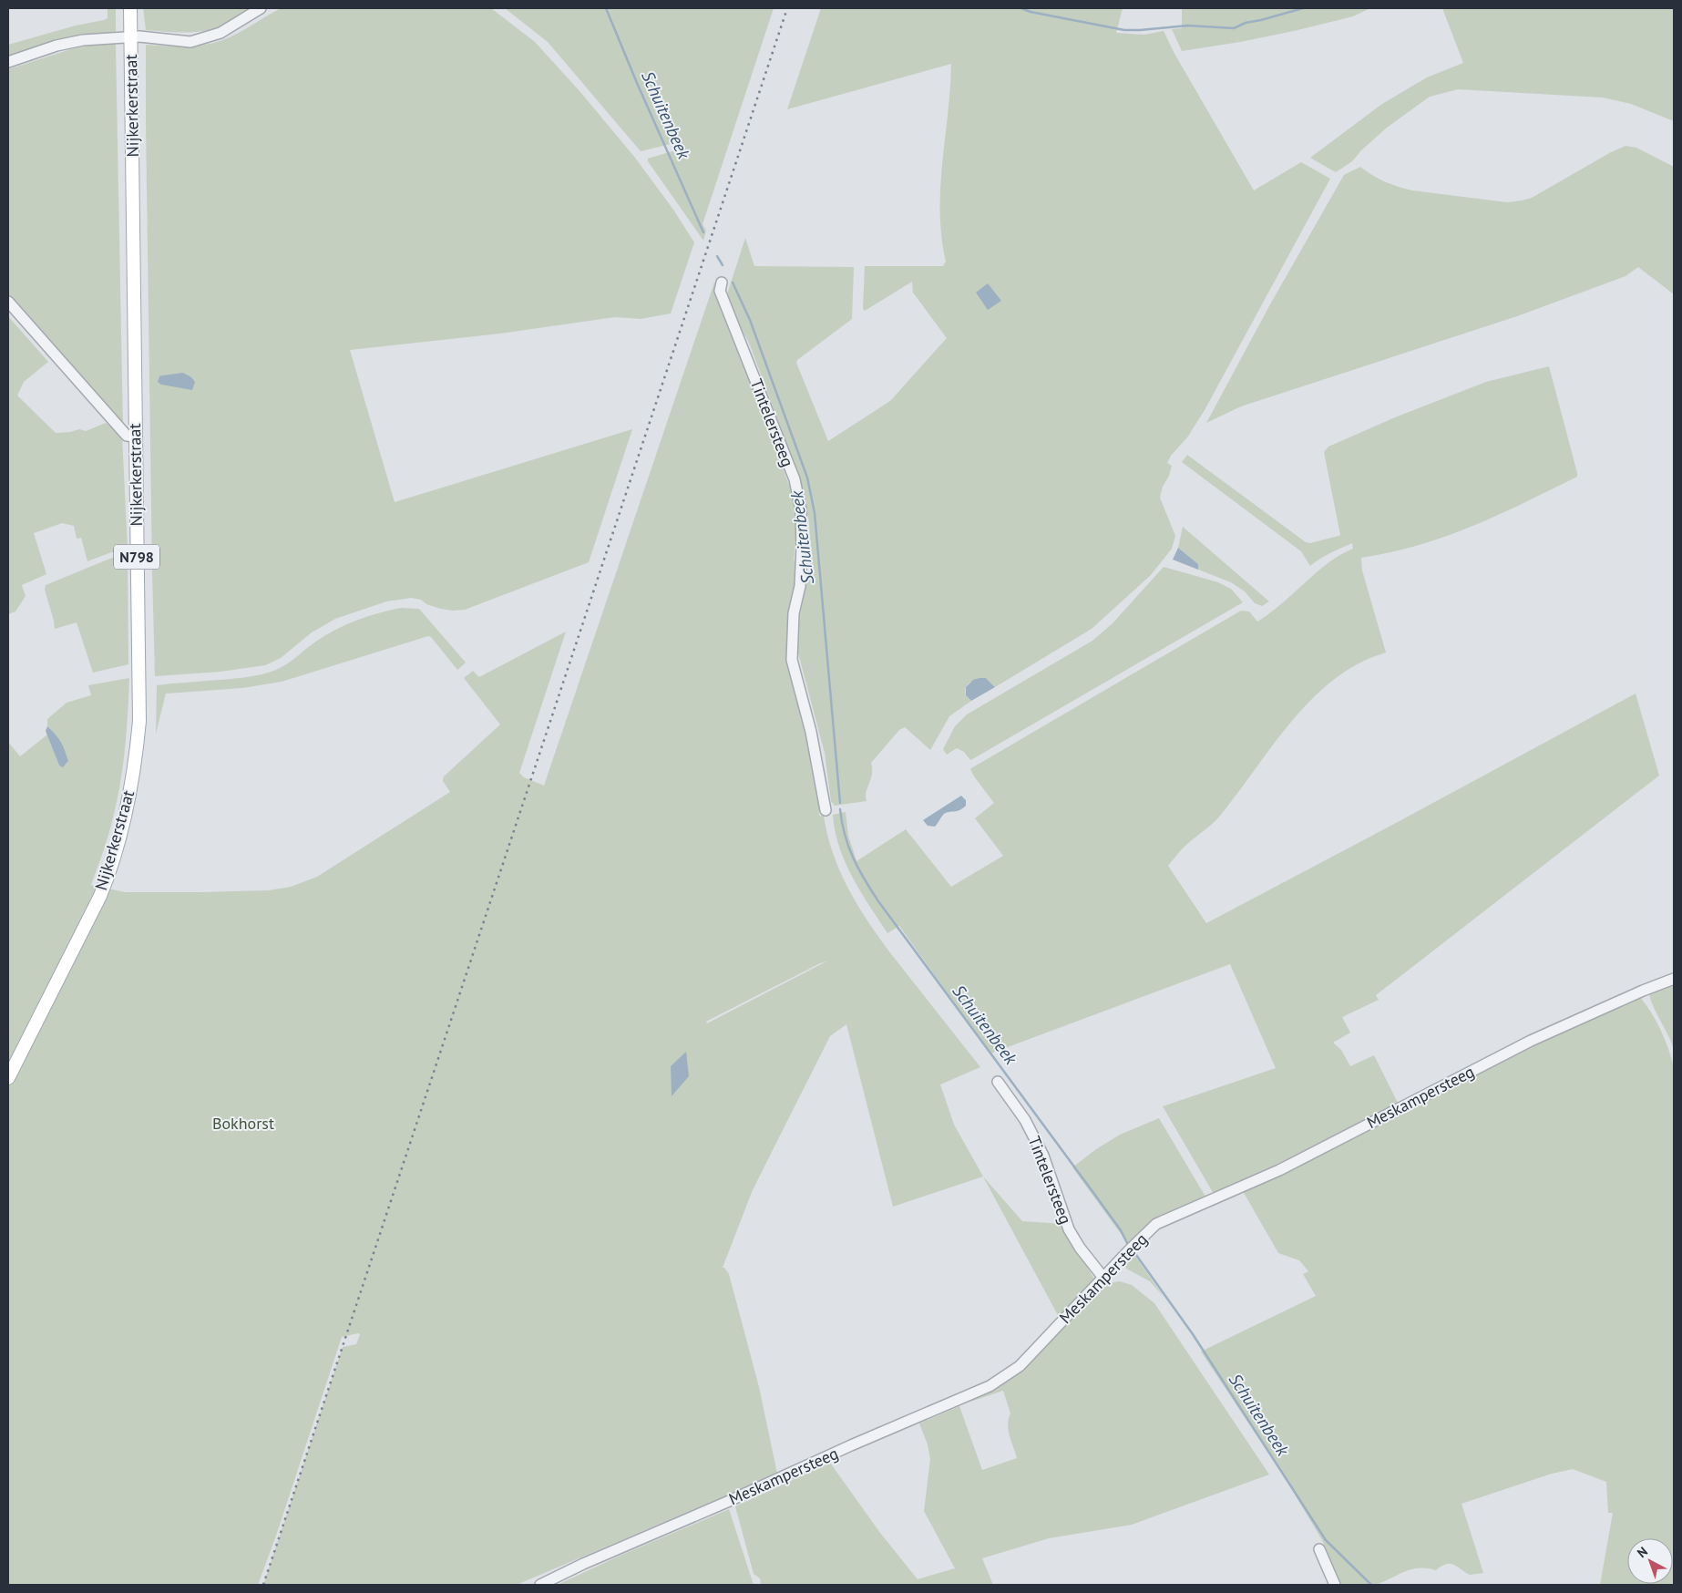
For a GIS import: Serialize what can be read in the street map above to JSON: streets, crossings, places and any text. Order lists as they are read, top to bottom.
{
  "streets": {
    "main road": ["Nijkerkerstraat", "N798"],
    "street": ["Tintelersteeg", "Meskampersteeg"]
  },
  "crossings": [
    ["Tintelersteeg", "Meskampersteeg"]
  ],
  "water": ["Schuitenbeek"],
  "parks": ["Bokhorst"],
  "north": "top left"
}
